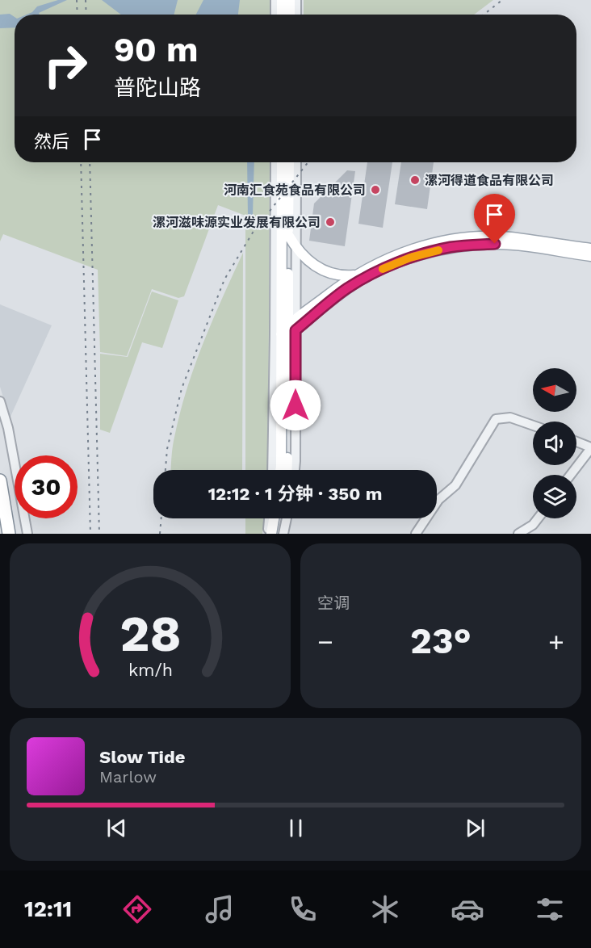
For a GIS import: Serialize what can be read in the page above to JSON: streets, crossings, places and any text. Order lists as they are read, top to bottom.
{
  "places": ["漯河得道食品有限公司", "河南汇食苑食品有限公司", "漯河滋味源实业发展有限公司"],
  "north": "left",
  "page": {
    "turn": ["90 m", "普陀山路"],
    "then": "然后",
    "limit": "30",
    "trip": "12:12 · 1 分钟 · 350 m",
    "tile": "空调",
    "heat": ["−", "23°", "+"],
    "song": ["Slow Tide", "Marlow"],
    "tabs": "12:11",
    "gauge": ["28", "km/h"]
  }
}
